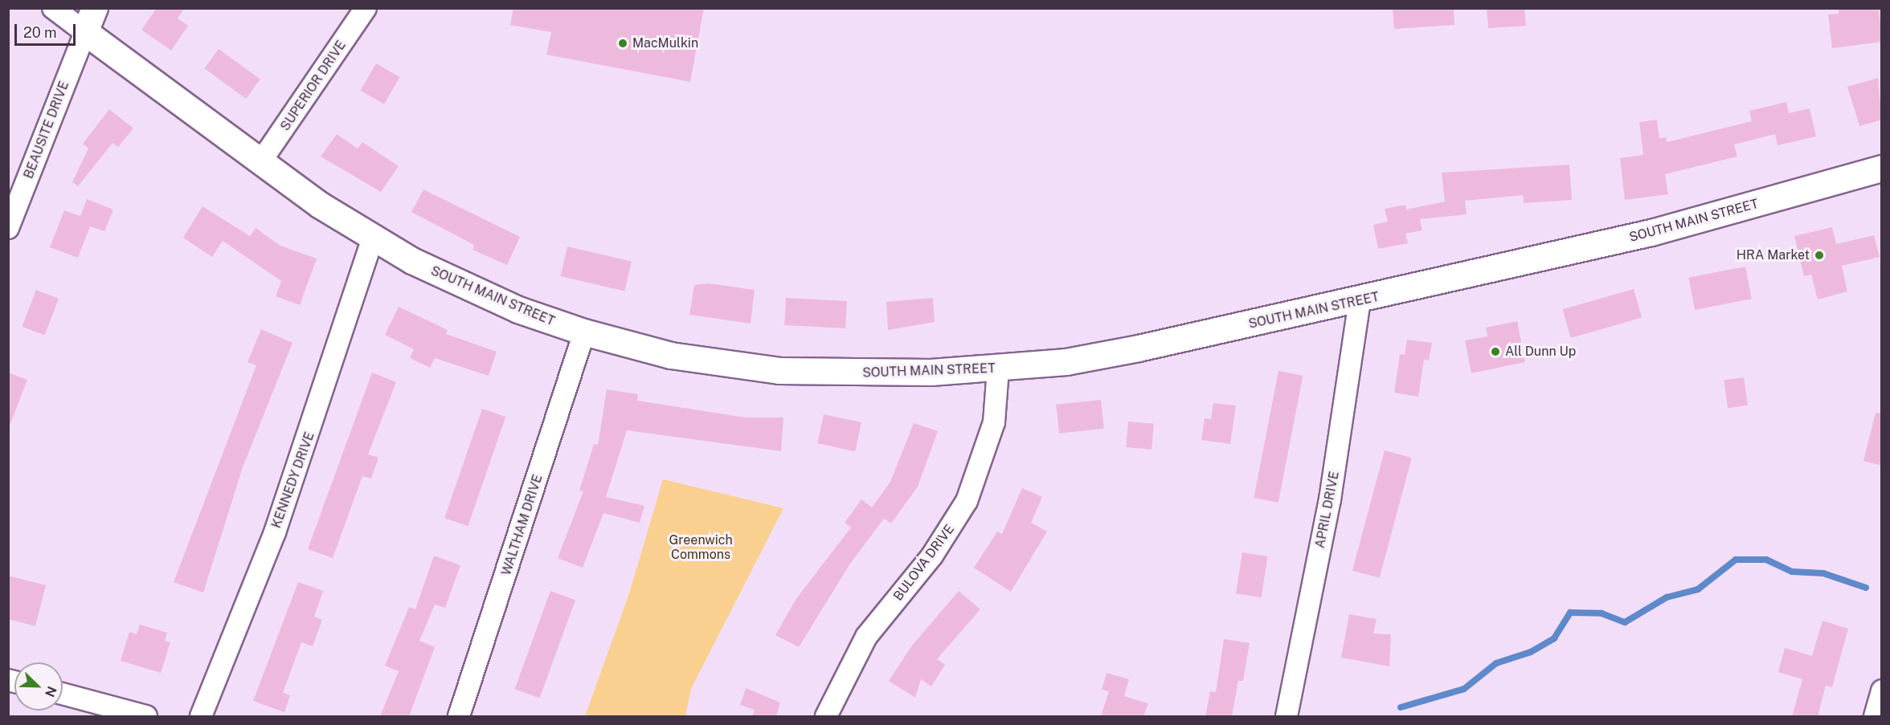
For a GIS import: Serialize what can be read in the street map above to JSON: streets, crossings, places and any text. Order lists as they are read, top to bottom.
{
  "streets": {
    "street": [
      "SUPERIOR DRIVE",
      "BEAUSITE DRIVE",
      "SOUTH MAIN STREET",
      "KENNEDY DRIVE",
      "APRIL DRIVE",
      "WALTHAM DRIVE",
      "BULOVA DRIVE"
    ]
  },
  "crossings": [
    ["SUPERIOR DRIVE", "SOUTH MAIN STREET"],
    ["BEAUSITE DRIVE", "SOUTH MAIN STREET"],
    ["SOUTH MAIN STREET", "KENNEDY DRIVE"],
    ["SOUTH MAIN STREET", "APRIL DRIVE"],
    ["SOUTH MAIN STREET", "WALTHAM DRIVE"],
    ["SOUTH MAIN STREET", "BULOVA DRIVE"]
  ],
  "parks": ["Greenwich Commons"],
  "places": ["MacMulkin", "HRA Market", "All Dunn Up"],
  "scale_bar": "20 m",
  "north": "bottom right"
}
